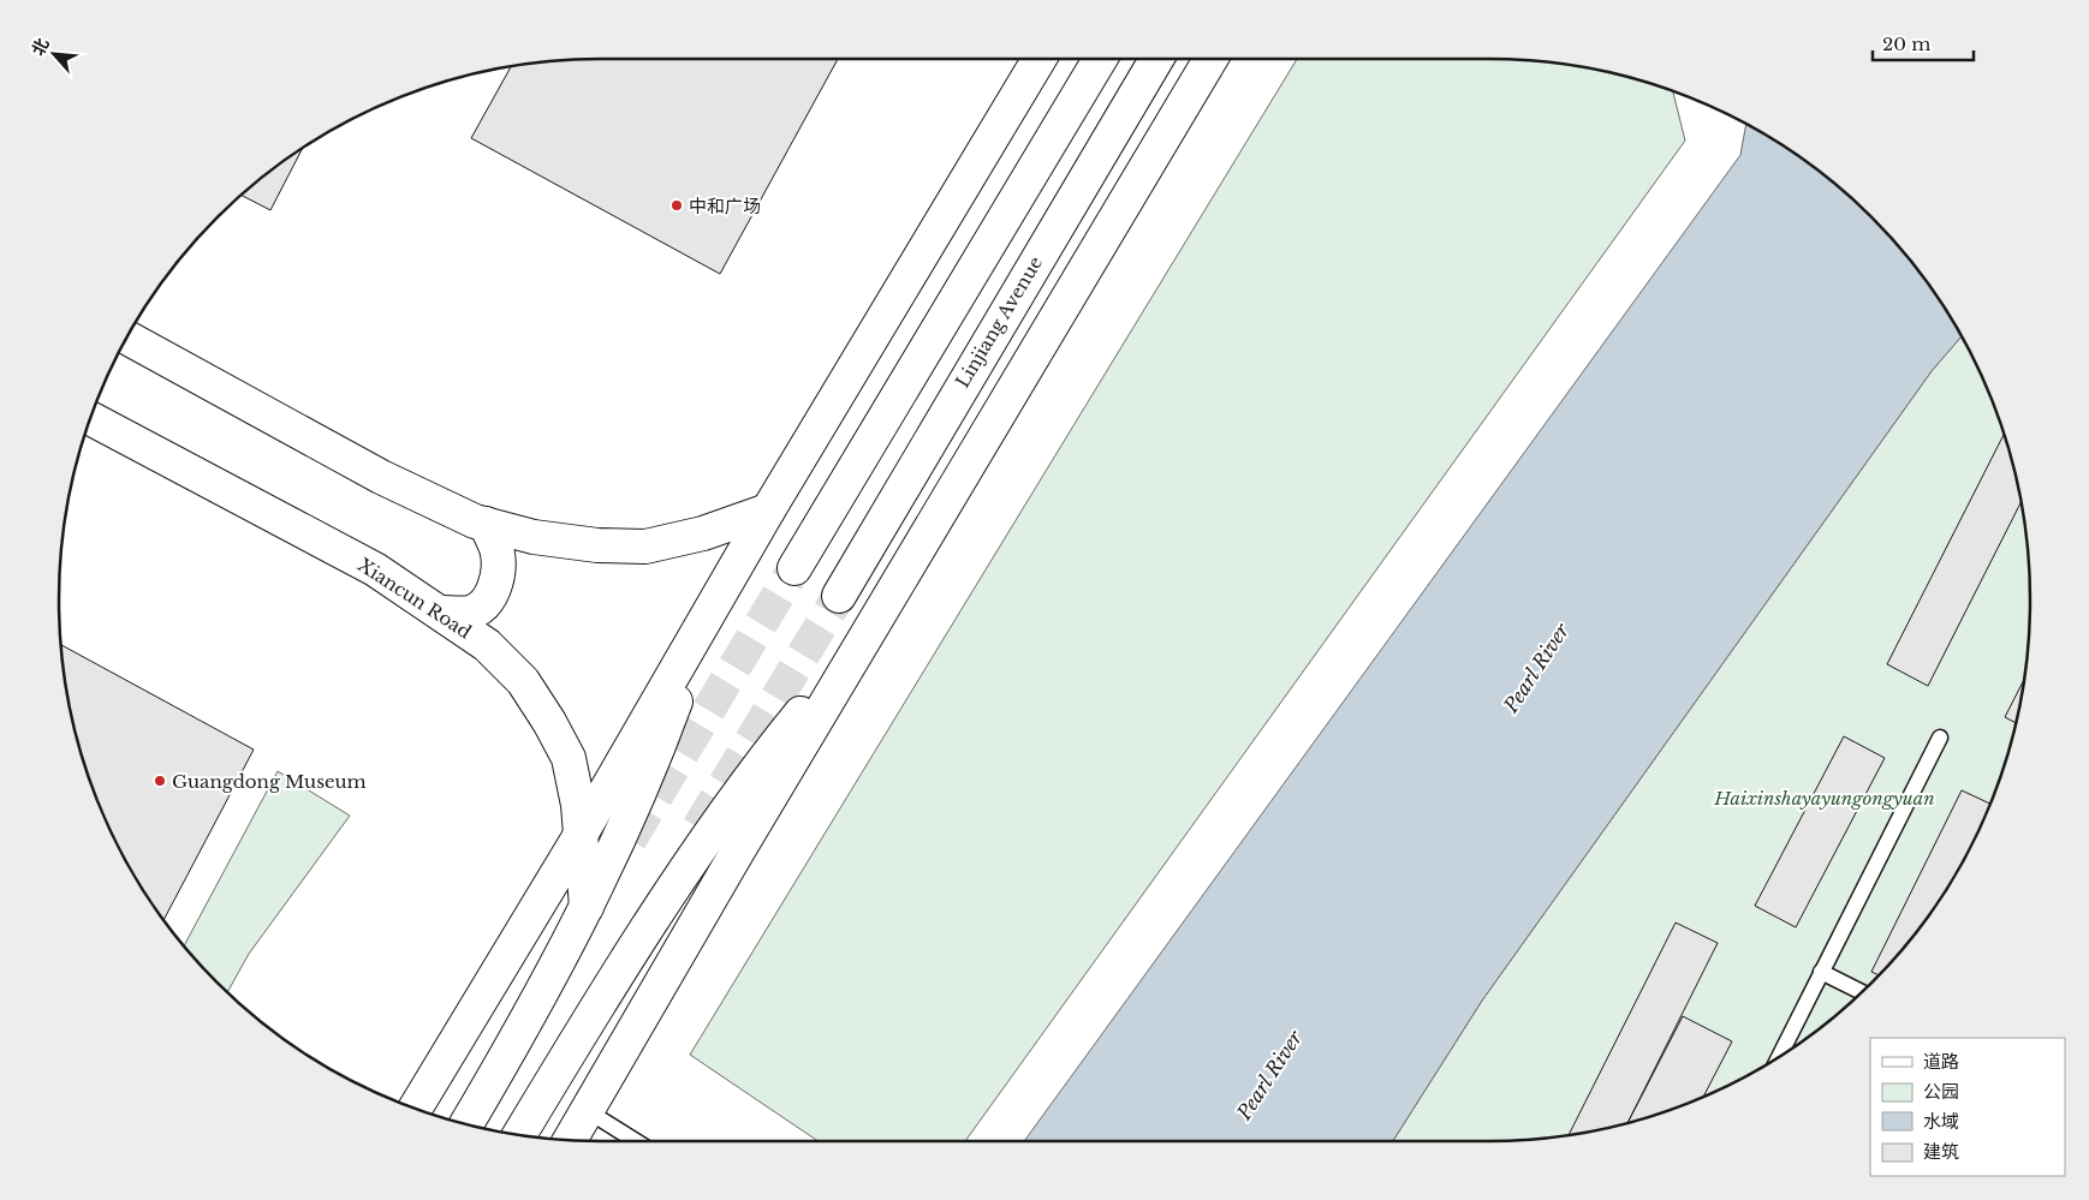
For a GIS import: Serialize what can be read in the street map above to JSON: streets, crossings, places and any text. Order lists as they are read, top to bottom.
{
  "streets": {
    "main road": ["Linjiang Avenue", "Xiancun Road"]
  },
  "water": ["Pearl River"],
  "parks": ["Haixinshayayungongyuan"],
  "places": ["中和广场", "Guangdong Museum"],
  "legend": [
    "道路",
    "公园",
    "水域",
    "建筑"
  ],
  "scale_bar": "20 m",
  "north": "top left"
}
